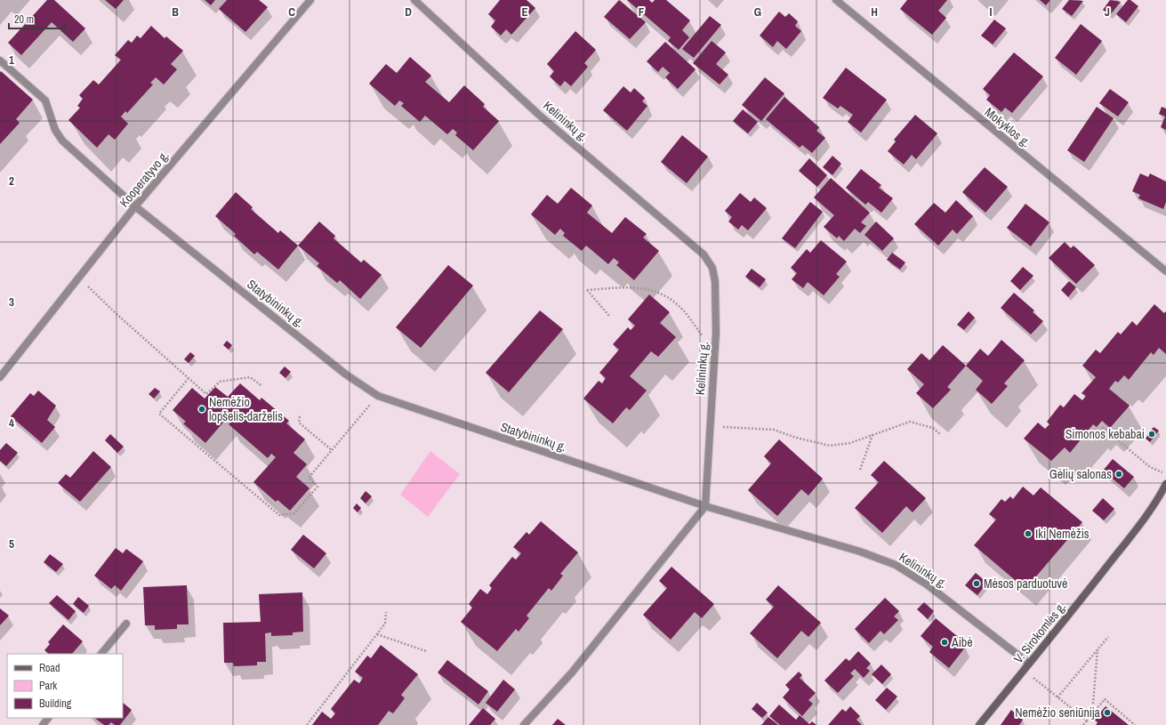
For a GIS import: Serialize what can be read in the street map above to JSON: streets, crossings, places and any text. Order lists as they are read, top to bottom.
{
  "streets": {
    "main road": ["V. Sirokomlės g."],
    "street": [
      "Kelininkų g.",
      "Mokyklos g.",
      "Kooperatyvo g.",
      "Statybininkų g."
    ]
  },
  "crossings": [
    ["Kelininkų g.", "Statybininkų g."],
    ["Kelininkų g.", "V. Sirokomlės g."],
    ["Kooperatyvo g.", "Statybininkų g."]
  ],
  "places": [
    "Nemėžio lopšelis-darželis",
    "Simonos kebabai",
    "Gėlių salonas",
    "Iki Nemėžis",
    "Mėsos parduotuvė",
    "Aibė",
    "Nemėžio seniūnija"
  ],
  "legend": ["Road", "Park", "Building"],
  "scale_bar": "20 m",
  "grid": {
    "columns": [
      "B",
      "C",
      "D",
      "E",
      "F",
      "G",
      "H",
      "I",
      "J"
    ],
    "rows": [
      "1",
      "2",
      "3",
      "4",
      "5"
    ]
  }
}
